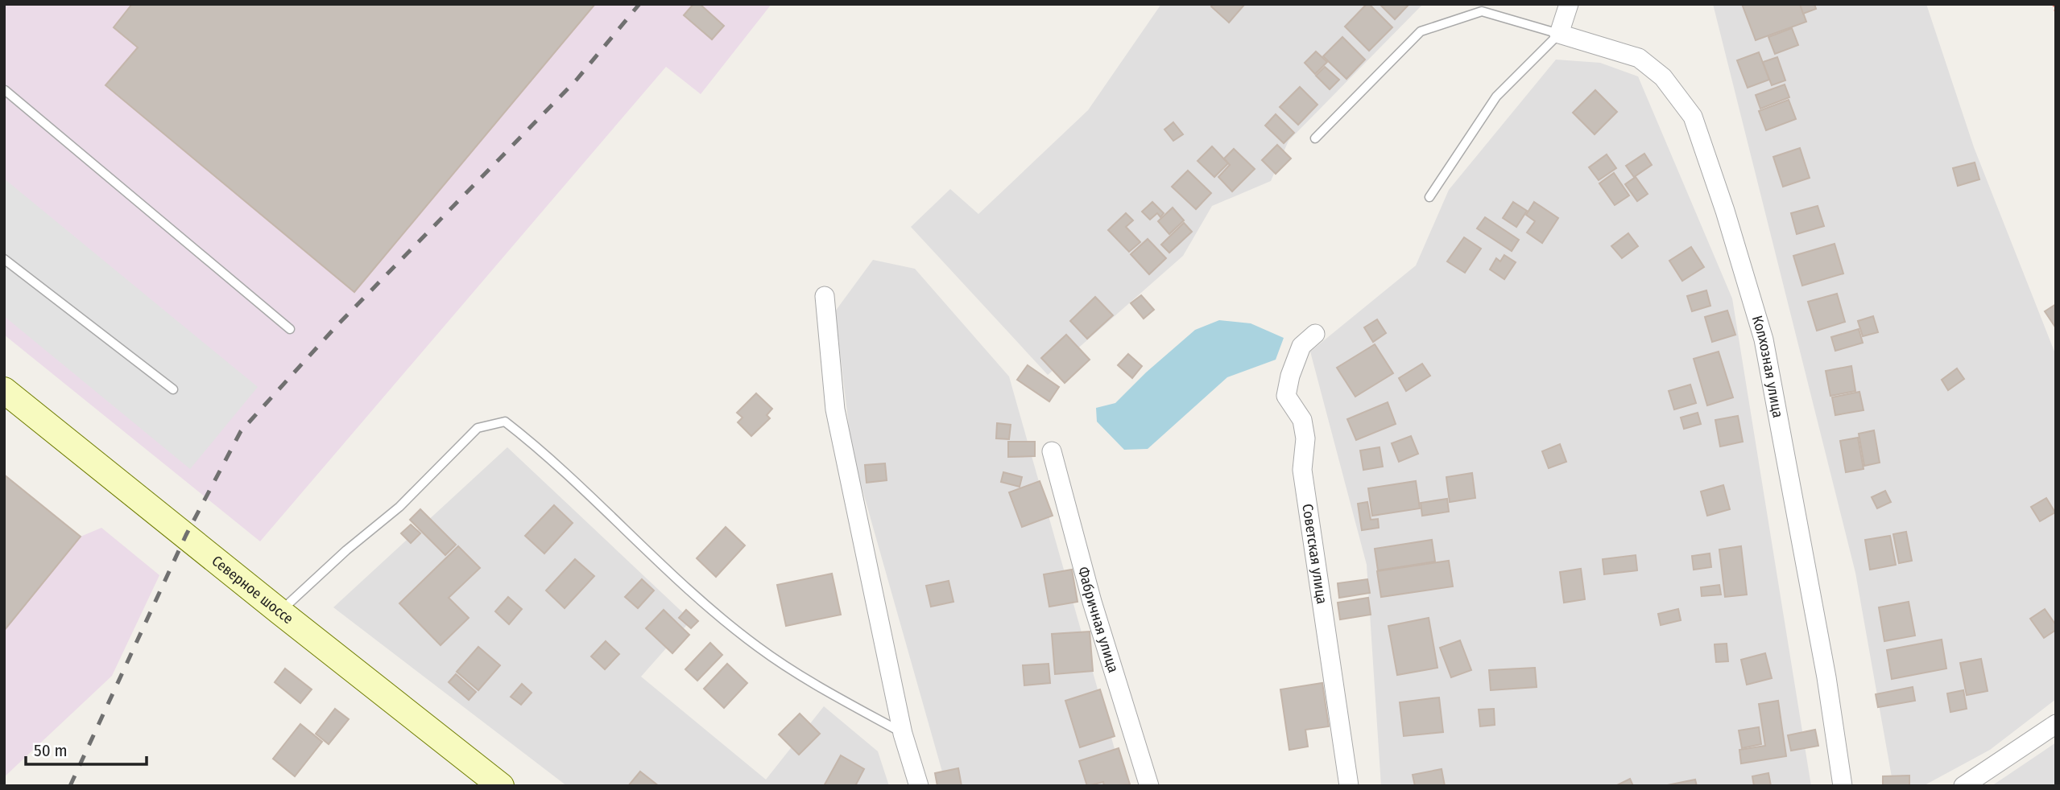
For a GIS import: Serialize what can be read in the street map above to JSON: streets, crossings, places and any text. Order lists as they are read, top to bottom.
{
  "streets": {
    "main road": ["Северное шоссе"],
    "street": ["Колхозная улица", "Советская улица", "Фабричная улица"]
  },
  "scale_bar": "50 m"
}
